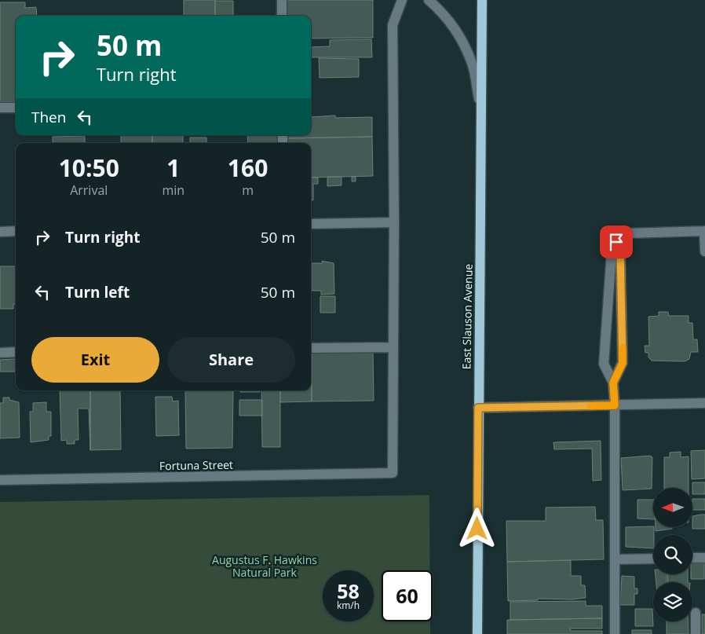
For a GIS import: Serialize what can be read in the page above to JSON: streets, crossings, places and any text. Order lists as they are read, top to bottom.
{
  "streets": {
    "main road": ["East Slauson Avenue"],
    "street": ["Fortuna Street"]
  },
  "parks": ["Augustus F. Hawkins Natural Park"],
  "north": "left",
  "page": {
    "turn": ["50 m", "Turn right"],
    "then": "Then",
    "eta": [
      "10:50",
      "Arrival",
      "1",
      "min",
      "160",
      "m"
    ],
    "list": [
      {
        "name": "Turn right",
        "value": "50 m"
      },
      {
        "name": "Turn left",
        "value": "50 m"
      }
    ],
    "buttons": ["Exit", "Share"],
    "speed": "58 km/h",
    "limit": "60"
  }
}
